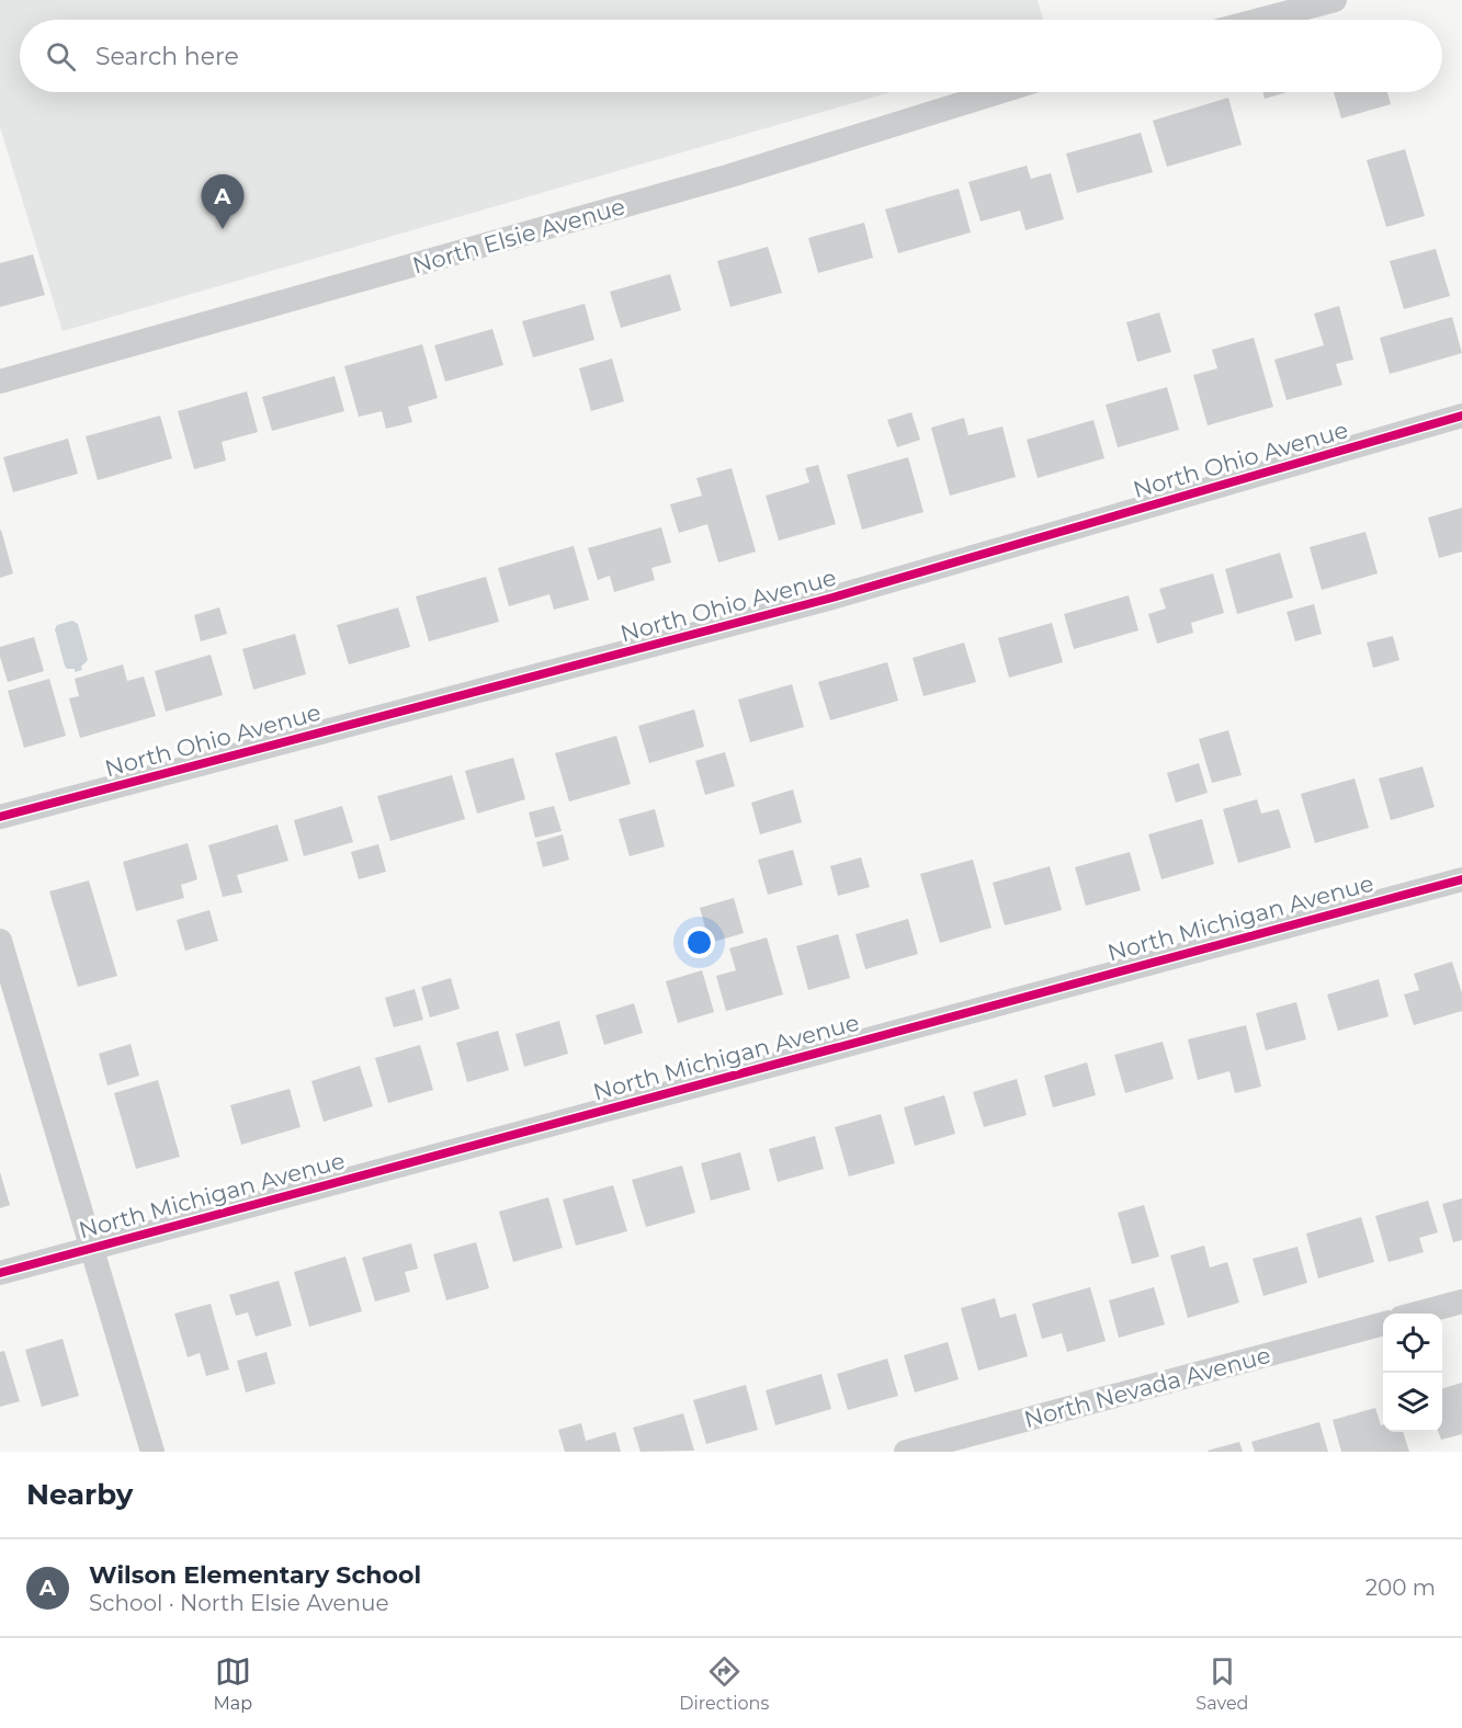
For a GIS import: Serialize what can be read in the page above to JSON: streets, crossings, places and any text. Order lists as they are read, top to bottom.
{
  "streets": {
    "street": [
      "North Elsie Avenue",
      "North Ohio Avenue",
      "North Michigan Avenue",
      "North Nevada Avenue"
    ]
  },
  "page": {
    "search": "Search here",
    "pins": "A",
    "heading": "Nearby",
    "list": [
      {
        "mark": "A",
        "name": "Wilson Elementary School",
        "note": "School · North Elsie Avenue",
        "value": "200 m"
      }
    ],
    "nav": ["Map", "Directions", "Saved"]
  }
}
